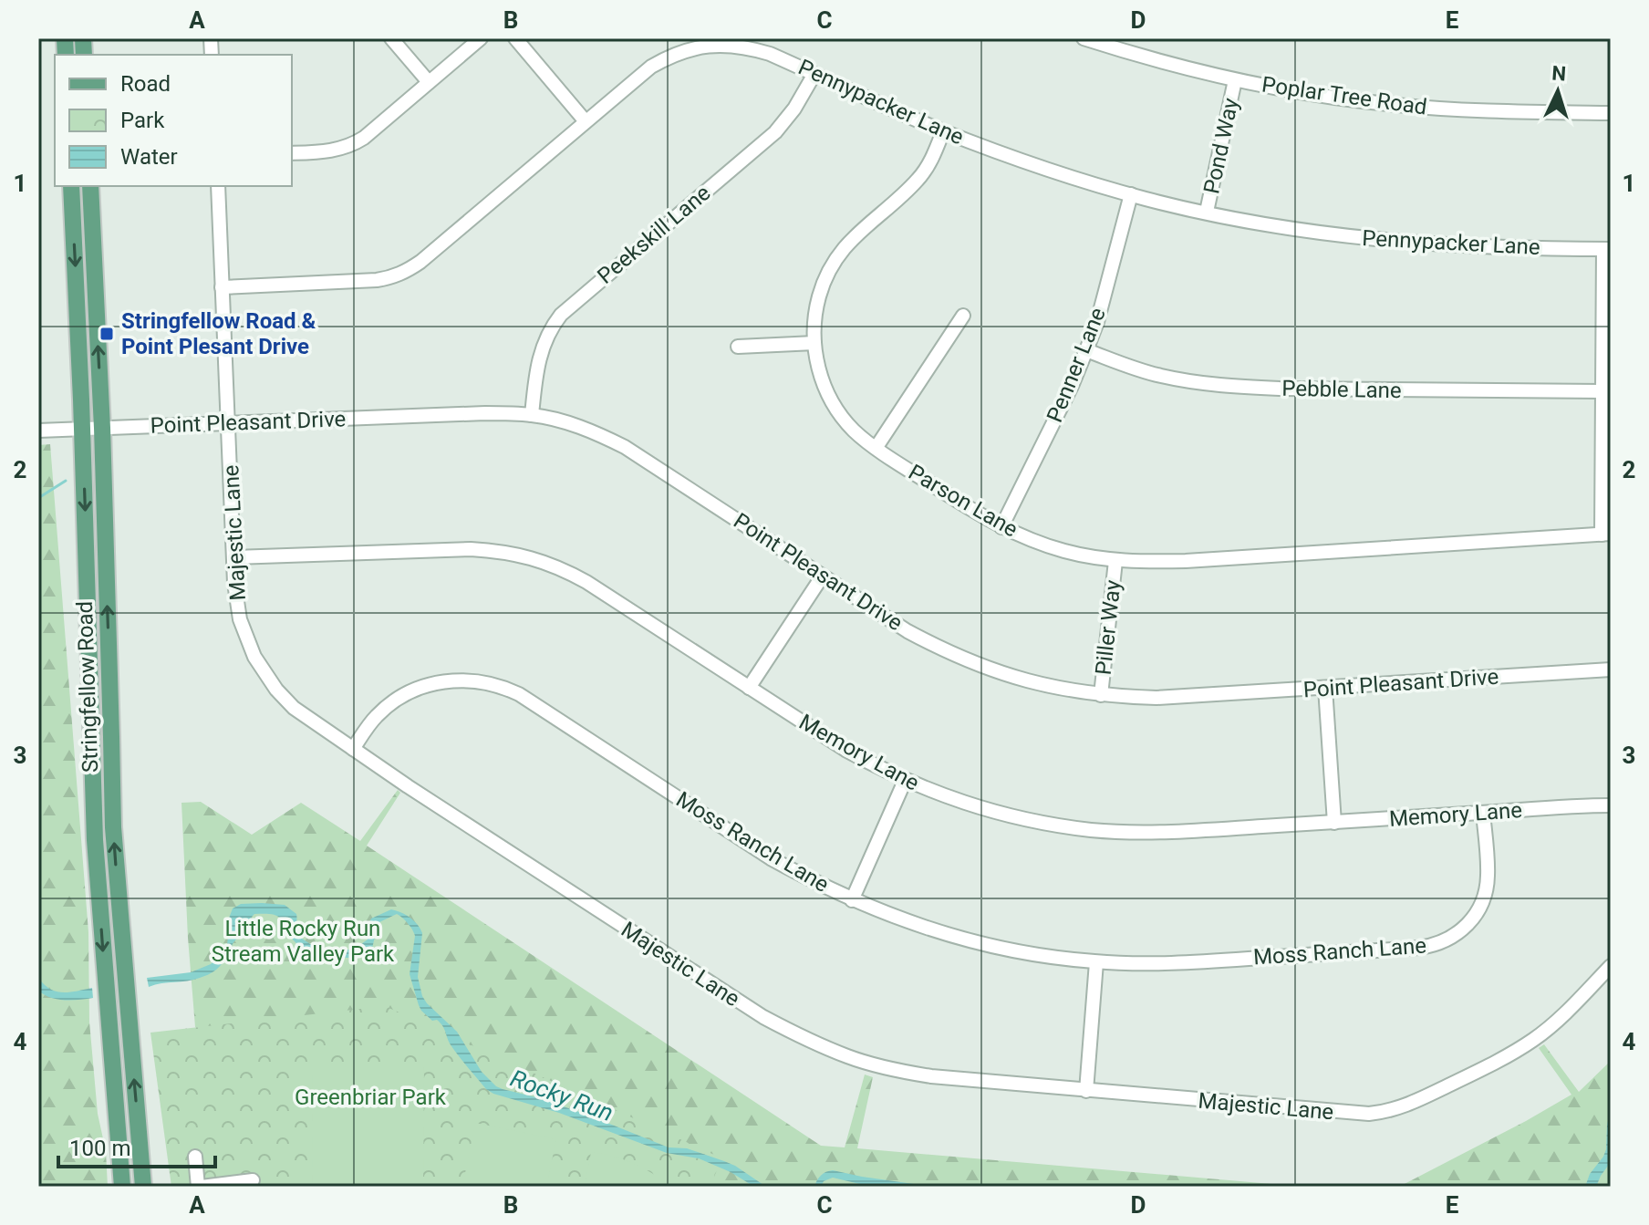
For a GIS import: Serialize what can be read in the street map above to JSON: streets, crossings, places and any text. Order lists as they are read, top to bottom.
{
  "streets": {
    "main road": ["Stringfellow Road"],
    "street": [
      "Poplar Tree Road",
      "Pennypacker Lane",
      "Pond Way",
      "Peekskill Lane",
      "Penner Lane",
      "Pebble Lane",
      "Point Pleasant Drive",
      "Parson Lane",
      "Majestic Lane",
      "Piller Way",
      "Memory Lane",
      "Moss Ranch Lane"
    ]
  },
  "crossings": [
    ["Poplar Tree Road", "Pond Way"],
    ["Pennypacker Lane", "Pond Way"],
    ["Pennypacker Lane", "Peekskill Lane"],
    ["Pennypacker Lane", "Penner Lane"],
    ["Pennypacker Lane", "Parson Lane"],
    ["Pennypacker Lane", "Majestic Lane"],
    ["Peekskill Lane", "Point Pleasant Drive"],
    ["Penner Lane", "Pebble Lane"],
    ["Penner Lane", "Parson Lane"],
    ["Point Pleasant Drive", "Majestic Lane"],
    ["Point Pleasant Drive", "Piller Way"],
    ["Point Pleasant Drive", "Stringfellow Road"],
    ["Parson Lane", "Piller Way"],
    ["Majestic Lane", "Memory Lane"],
    ["Majestic Lane", "Moss Ranch Lane"],
    ["Memory Lane", "Moss Ranch Lane"]
  ],
  "water": ["Rocky Run"],
  "parks": ["Little Rocky Run Stream Valley Park", "Greenbriar Park"],
  "places": {
    "transit": ["Stringfellow Road & Point Plesant Drive"]
  },
  "legend": ["Road", "Park", "Water"],
  "scale_bar": "100 m",
  "north": "top",
  "grid": {
    "columns": [
      "A",
      "B",
      "C",
      "D",
      "E"
    ],
    "rows": [
      "1",
      "2",
      "3",
      "4"
    ]
  }
}
